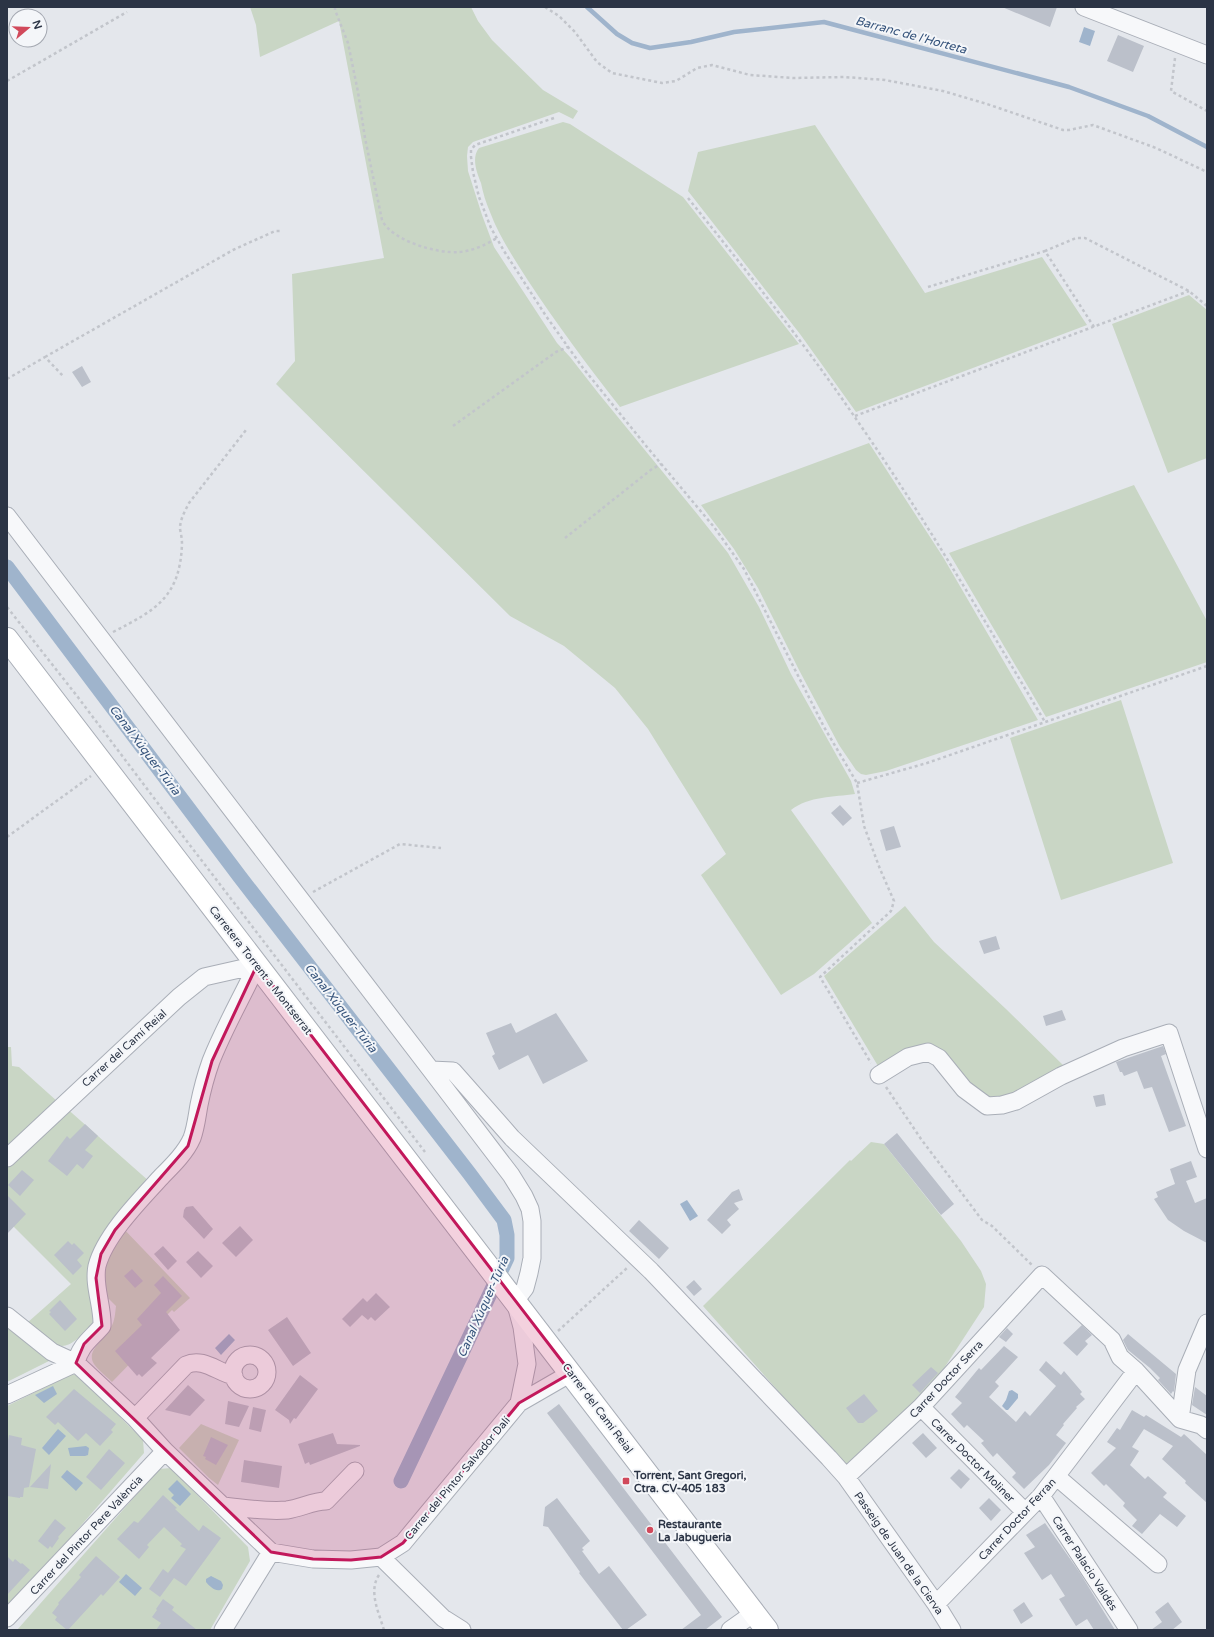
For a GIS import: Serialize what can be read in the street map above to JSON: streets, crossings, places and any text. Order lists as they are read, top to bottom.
{
  "streets": {
    "main road": ["Carretera Torrent a Montserrat", "Carrer del Camí Reial"],
    "street": [
      "Carrer Doctor Serra",
      "Carrer Doctor Moliner",
      "Carrer del Pintor Salvador Dalí",
      "Carrer Doctor Ferran",
      "Carrer del Pintor Pere València",
      "Passeig de Juan de la Cierva",
      "Carrer Palacio Valdés"
    ]
  },
  "crossings": [
    ["Carretera Torrent a Montserrat", "Carrer del Camí Reial"],
    ["Carretera Torrent a Montserrat", "Carrer del Pintor Salvador Dalí"],
    ["Carrer del Camí Reial", "Carrer del Pintor Salvador Dalí"],
    ["Carrer Doctor Serra", "Carrer Doctor Moliner"],
    ["Carrer Doctor Serra", "Passeig de Juan de la Cierva"],
    ["Carrer Doctor Moliner", "Carrer Doctor Ferran"],
    ["Carrer Doctor Ferran", "Passeig de Juan de la Cierva"],
    ["Carrer Doctor Ferran", "Carrer Palacio Valdés"]
  ],
  "water": ["Barranc de l'Horteta", "Canal Xúquer-Túria"],
  "places": {
    "transit": ["Torrent, Sant Gregori, Ctra. CV-405 183"],
    "other": ["Restaurante La Jabugueria"]
  },
  "north": "right"
}
